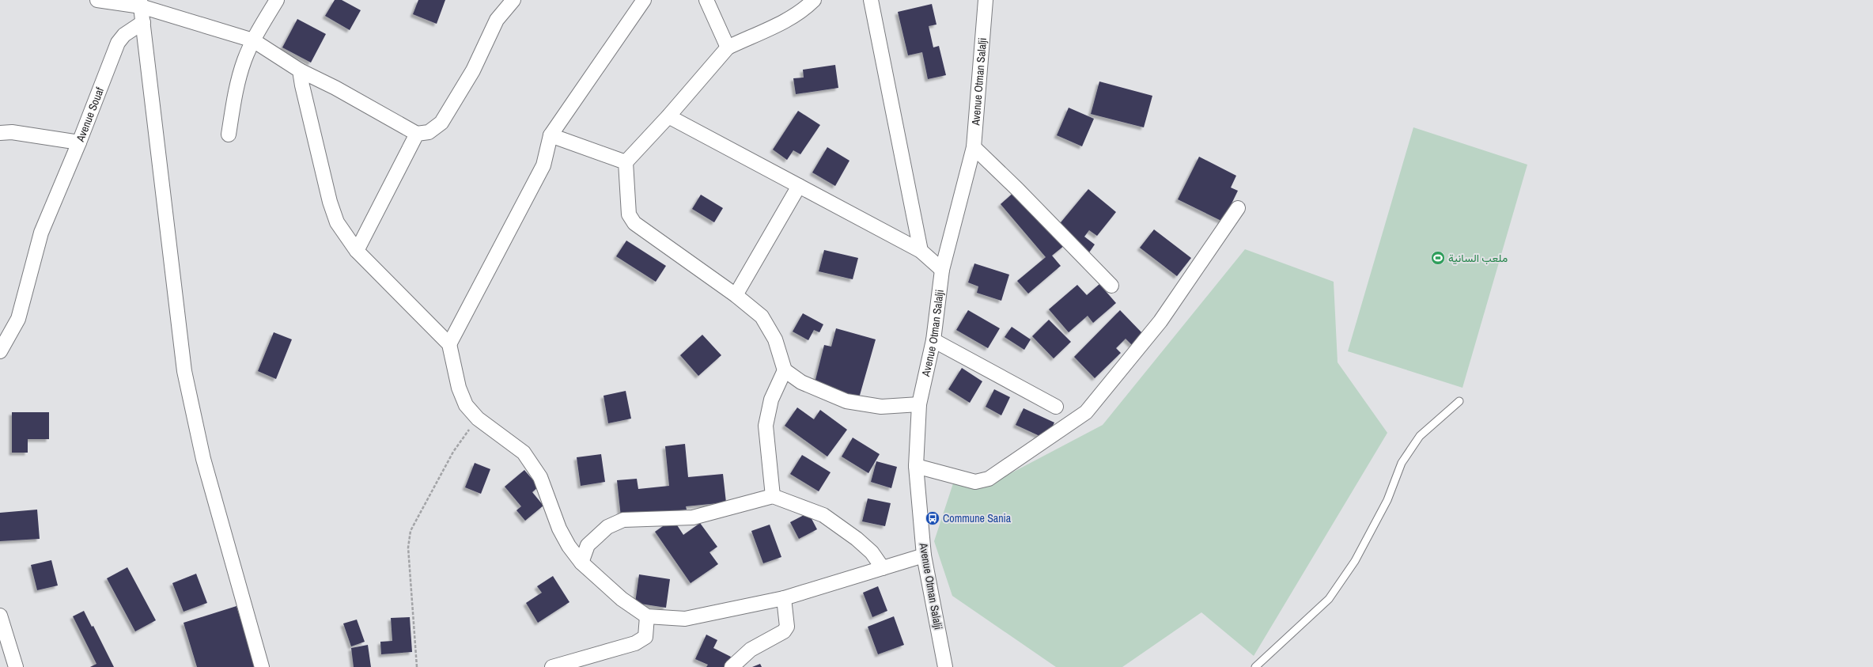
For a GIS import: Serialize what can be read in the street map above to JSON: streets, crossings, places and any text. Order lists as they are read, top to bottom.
{
  "streets": {
    "street": ["Avenue Otman Salalji", "Avenue Souaf"]
  },
  "places": {
    "sports": ["ملعب السانية"],
    "bus stop": ["Commune Sania"]
  }
}
